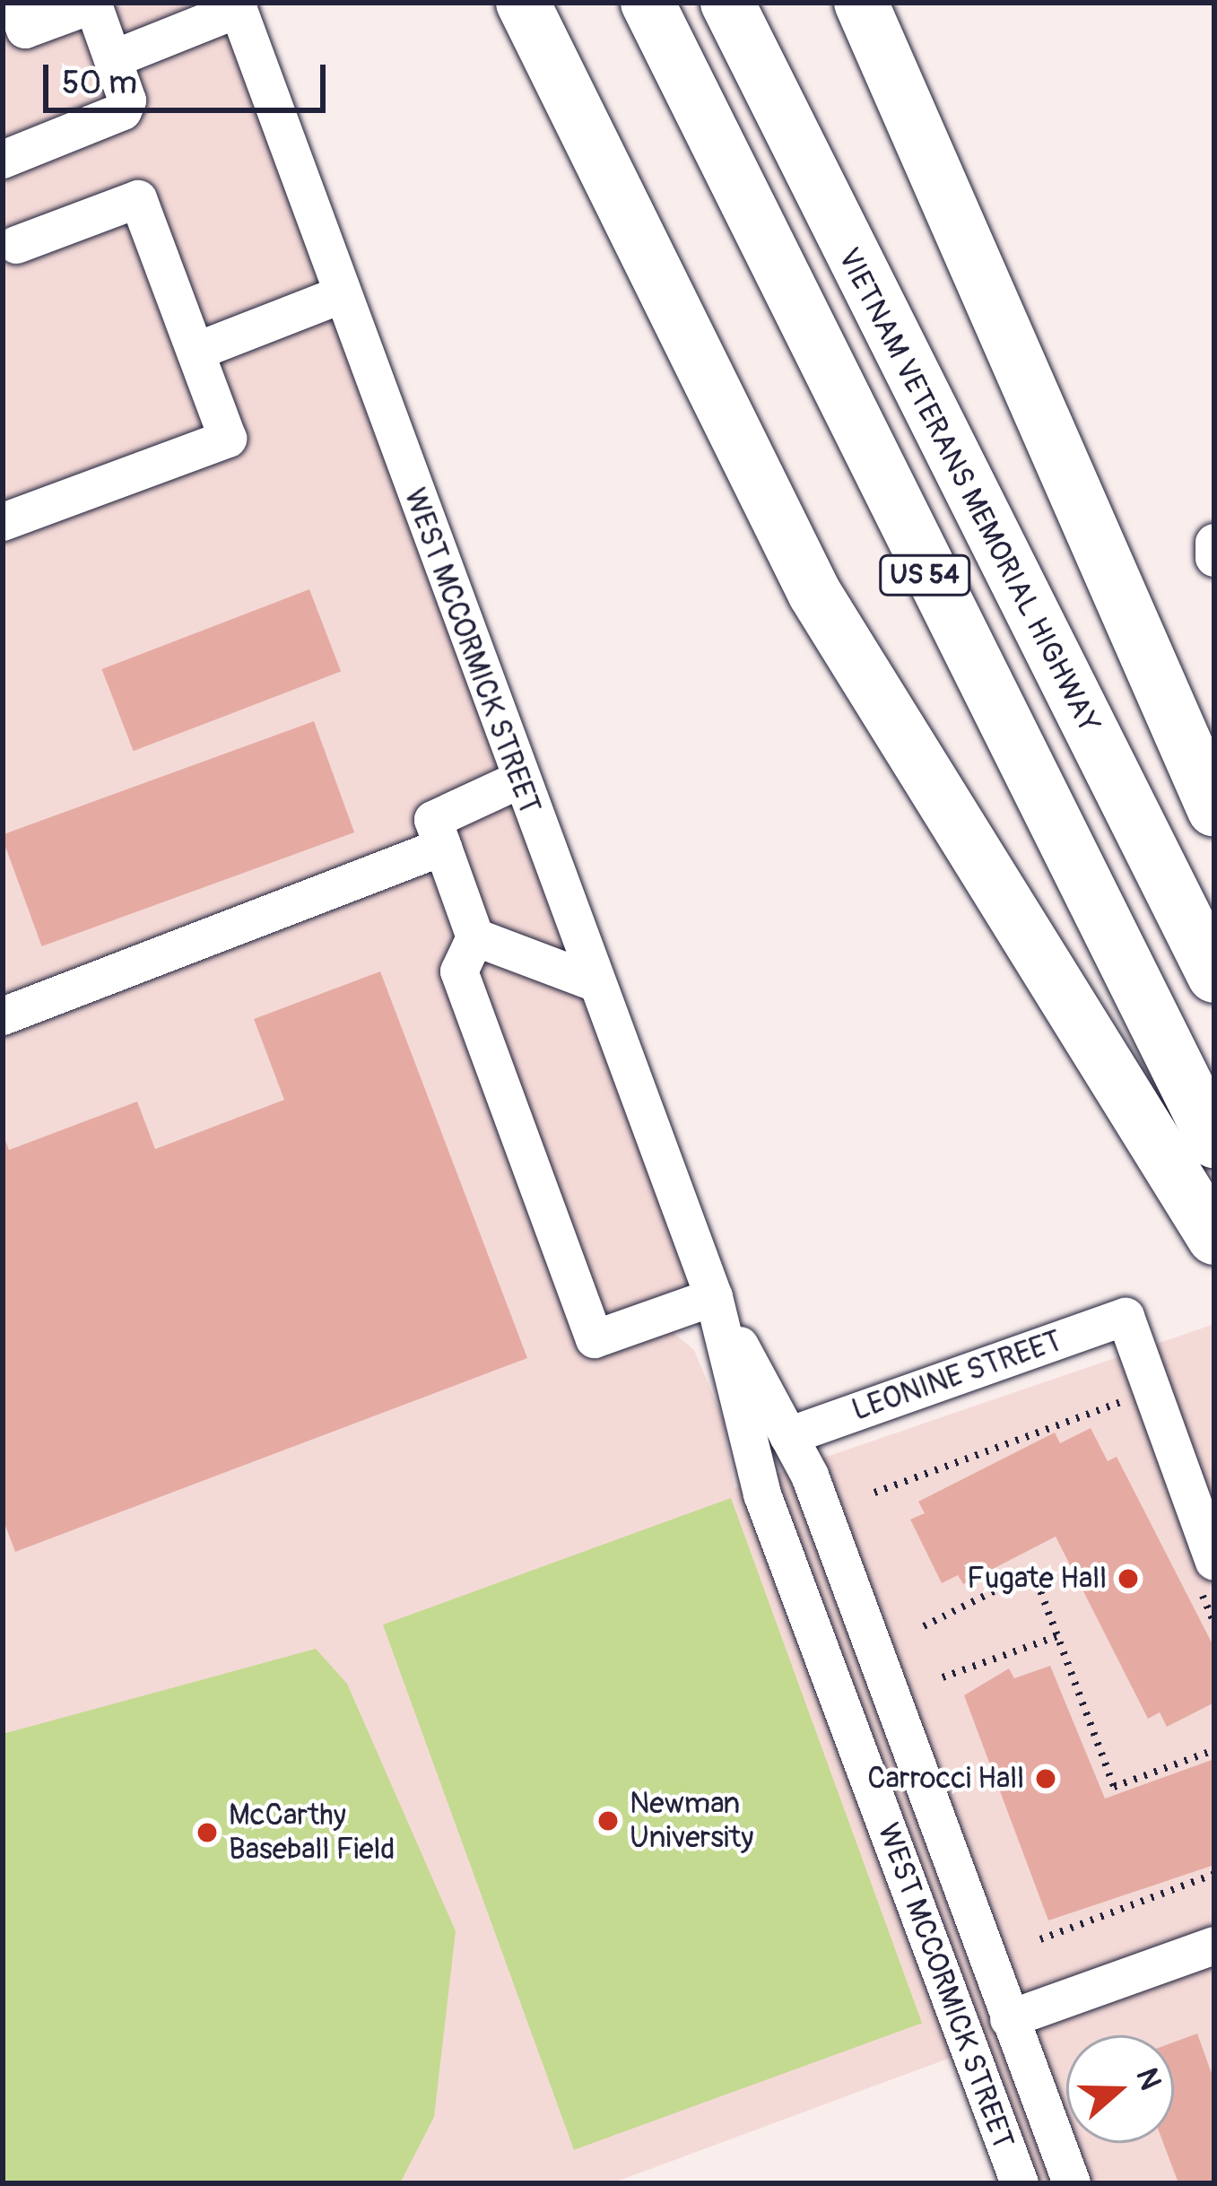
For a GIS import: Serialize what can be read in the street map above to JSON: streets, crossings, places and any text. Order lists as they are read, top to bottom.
{
  "streets": {
    "highway": ["VIETNAM VETERANS MEMORIAL HIGHWAY", "US 54"],
    "street": ["WEST MCCORMICK STREET", "LEONINE STREET"]
  },
  "crossings": [
    ["WEST MCCORMICK STREET", "LEONINE STREET"]
  ],
  "places": [
    "Fugate Hall",
    "Carrocci Hall",
    "Newman University",
    "McCarthy Baseball Field"
  ],
  "scale_bar": "50 m",
  "north": "right"
}
